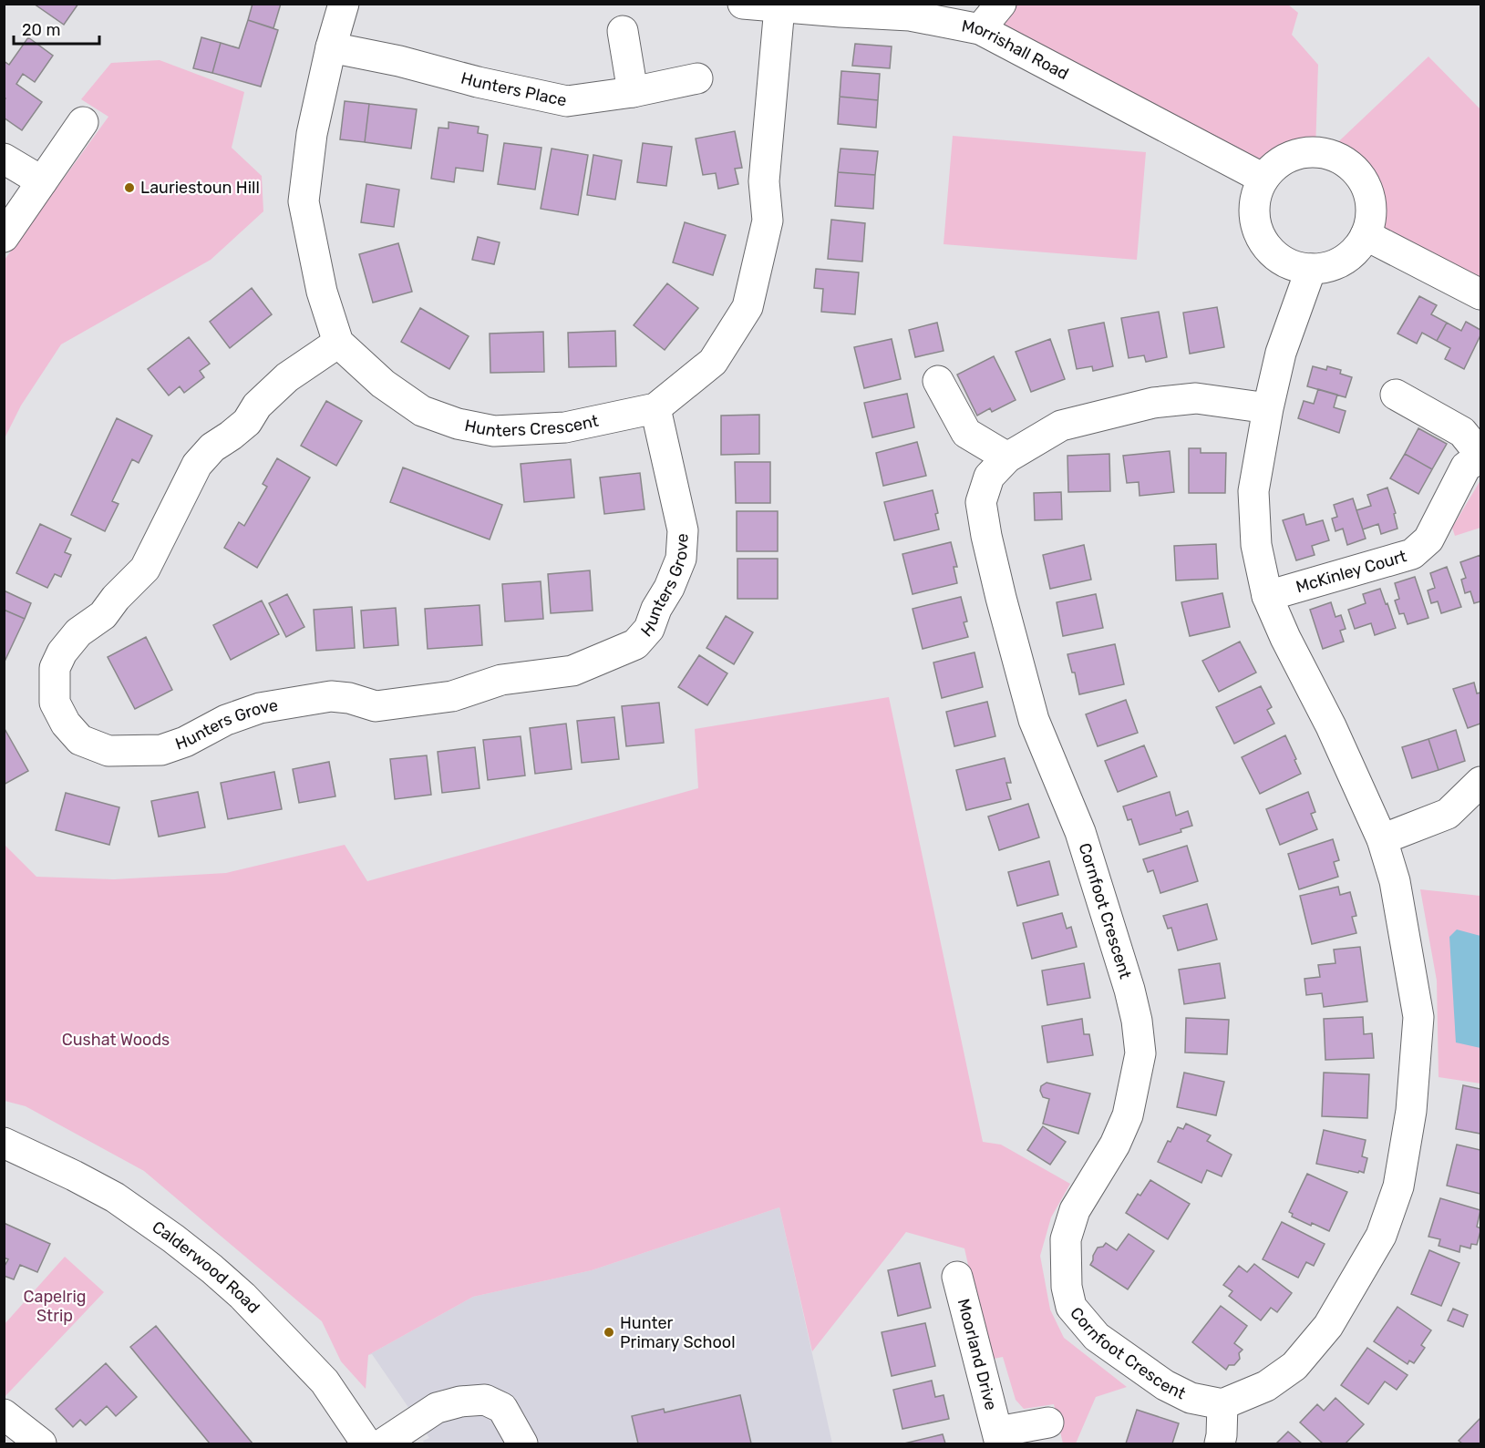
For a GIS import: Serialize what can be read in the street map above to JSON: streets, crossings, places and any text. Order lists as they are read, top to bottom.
{
  "streets": {
    "street": [
      "Morrishall Road",
      "Hunters Place",
      "Hunters Crescent",
      "McKinley Court",
      "Hunters Grove",
      "Cornfoot Crescent",
      "Calderwood Road",
      "Moorland Drive"
    ]
  },
  "crossings": [
    ["Morrishall Road", "Hunters Crescent"],
    ["Hunters Place", "Hunters Crescent"],
    ["Hunters Crescent", "Hunters Grove"]
  ],
  "parks": ["Cushat Woods", "Capelrig Strip"],
  "places": ["Lauriestoun Hill", "Hunter Primary School"],
  "scale_bar": "20 m"
}
